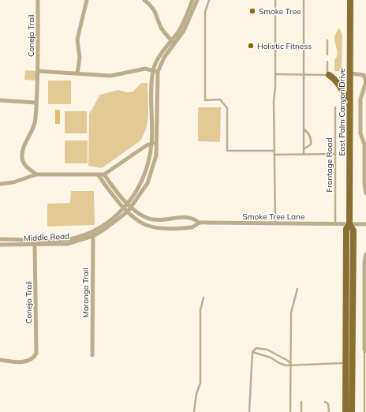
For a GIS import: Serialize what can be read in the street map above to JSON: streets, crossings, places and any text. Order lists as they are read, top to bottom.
{
  "streets": {
    "main road": ["East Palm Canyon Drive"],
    "street": [
      "Conejo Trail",
      "Smoke Tree Lane",
      "Middle Road",
      "Morongo Trail"
    ],
    "lane": ["Frontage Road"]
  },
  "crossings": [
    ["Conejo Trail", "Middle Road"],
    ["East Palm Canyon Drive", "Smoke Tree Lane"],
    ["Frontage Road", "Smoke Tree Lane"],
    ["Smoke Tree Lane", "Middle Road"],
    ["Middle Road", "Morongo Trail"]
  ],
  "places": ["Smoke Tree", "Holistic Fitness"]
}
